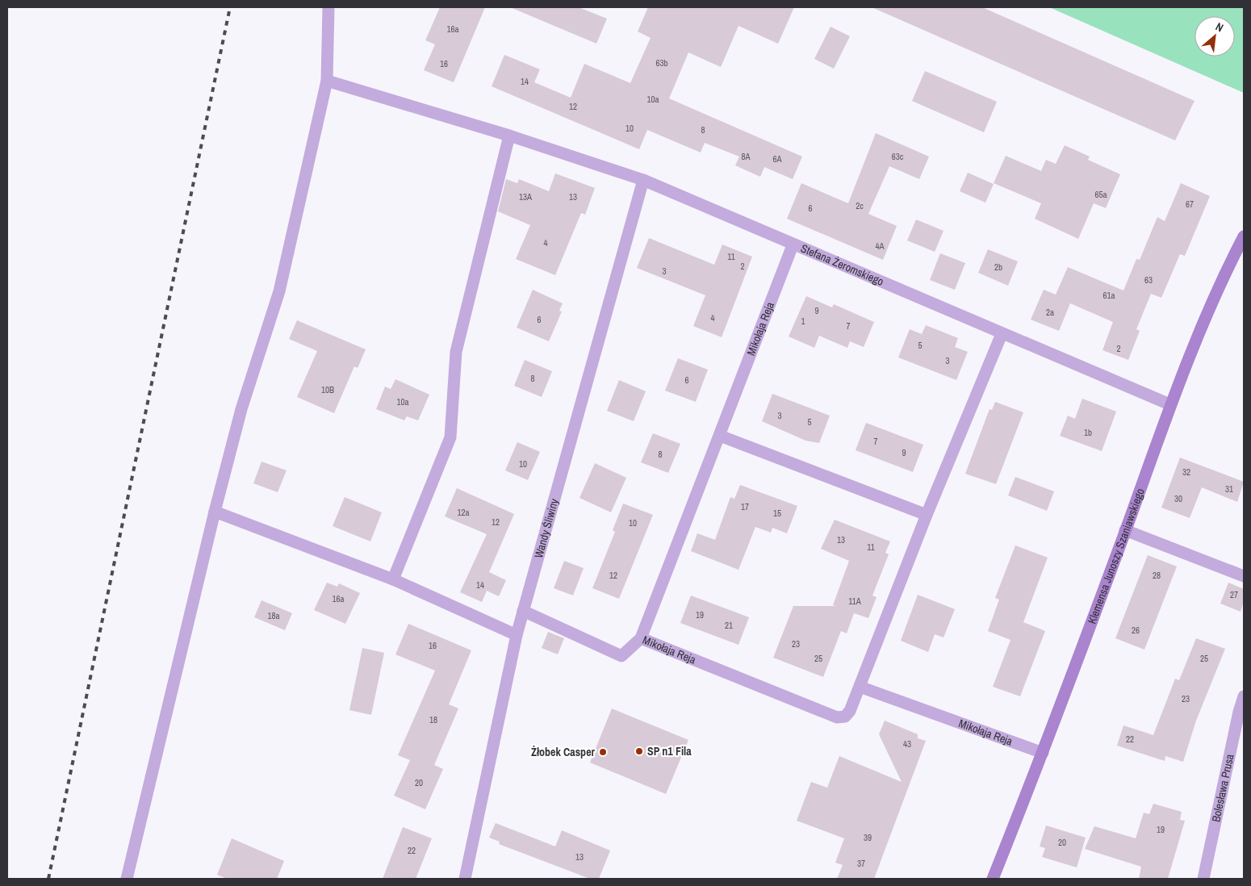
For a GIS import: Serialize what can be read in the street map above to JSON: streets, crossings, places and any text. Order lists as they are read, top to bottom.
{
  "streets": {
    "street": [
      "Stefana Żeromskiego",
      "Mikołaja Reja",
      "Wandy Śliwiny",
      "Klemensa Junoszy Szaniawskiego",
      "Bolesława Prusa"
    ]
  },
  "crossings": [
    ["Stefana Żeromskiego", "Mikołaja Reja"],
    ["Stefana Żeromskiego", "Wandy Śliwiny"],
    ["Stefana Żeromskiego", "Klemensa Junoszy Szaniawskiego"],
    ["Mikołaja Reja", "Klemensa Junoszy Szaniawskiego"]
  ],
  "places": ["SP n1 Fila", "Żłobek Casper"],
  "house_numbers": [
    "16a",
    "63b",
    "16",
    "14",
    "10a",
    "12",
    "10",
    "8",
    "8A",
    "63c",
    "6A",
    "65a",
    "13A",
    "13",
    "67",
    "2c",
    "6",
    "4",
    "4A",
    "11",
    "2",
    "2b",
    "3",
    "63",
    "61a",
    "9",
    "2a",
    "4",
    "6",
    "1",
    "7",
    "5",
    "2",
    "3",
    "8",
    "6",
    "10B",
    "10a",
    "3",
    "5",
    "1b",
    "7",
    "9",
    "8",
    "10",
    "32",
    "31",
    "30",
    "17",
    "12a",
    "15",
    "12",
    "10",
    "13",
    "11",
    "12",
    "28",
    "14",
    "27",
    "16a",
    "11A",
    "19",
    "18a",
    "21",
    "26",
    "23",
    "16",
    "25",
    "25",
    "23",
    "18",
    "22",
    "43",
    "20",
    "19",
    "39",
    "20",
    "22",
    "13",
    "37"
  ],
  "north": "top right"
}
